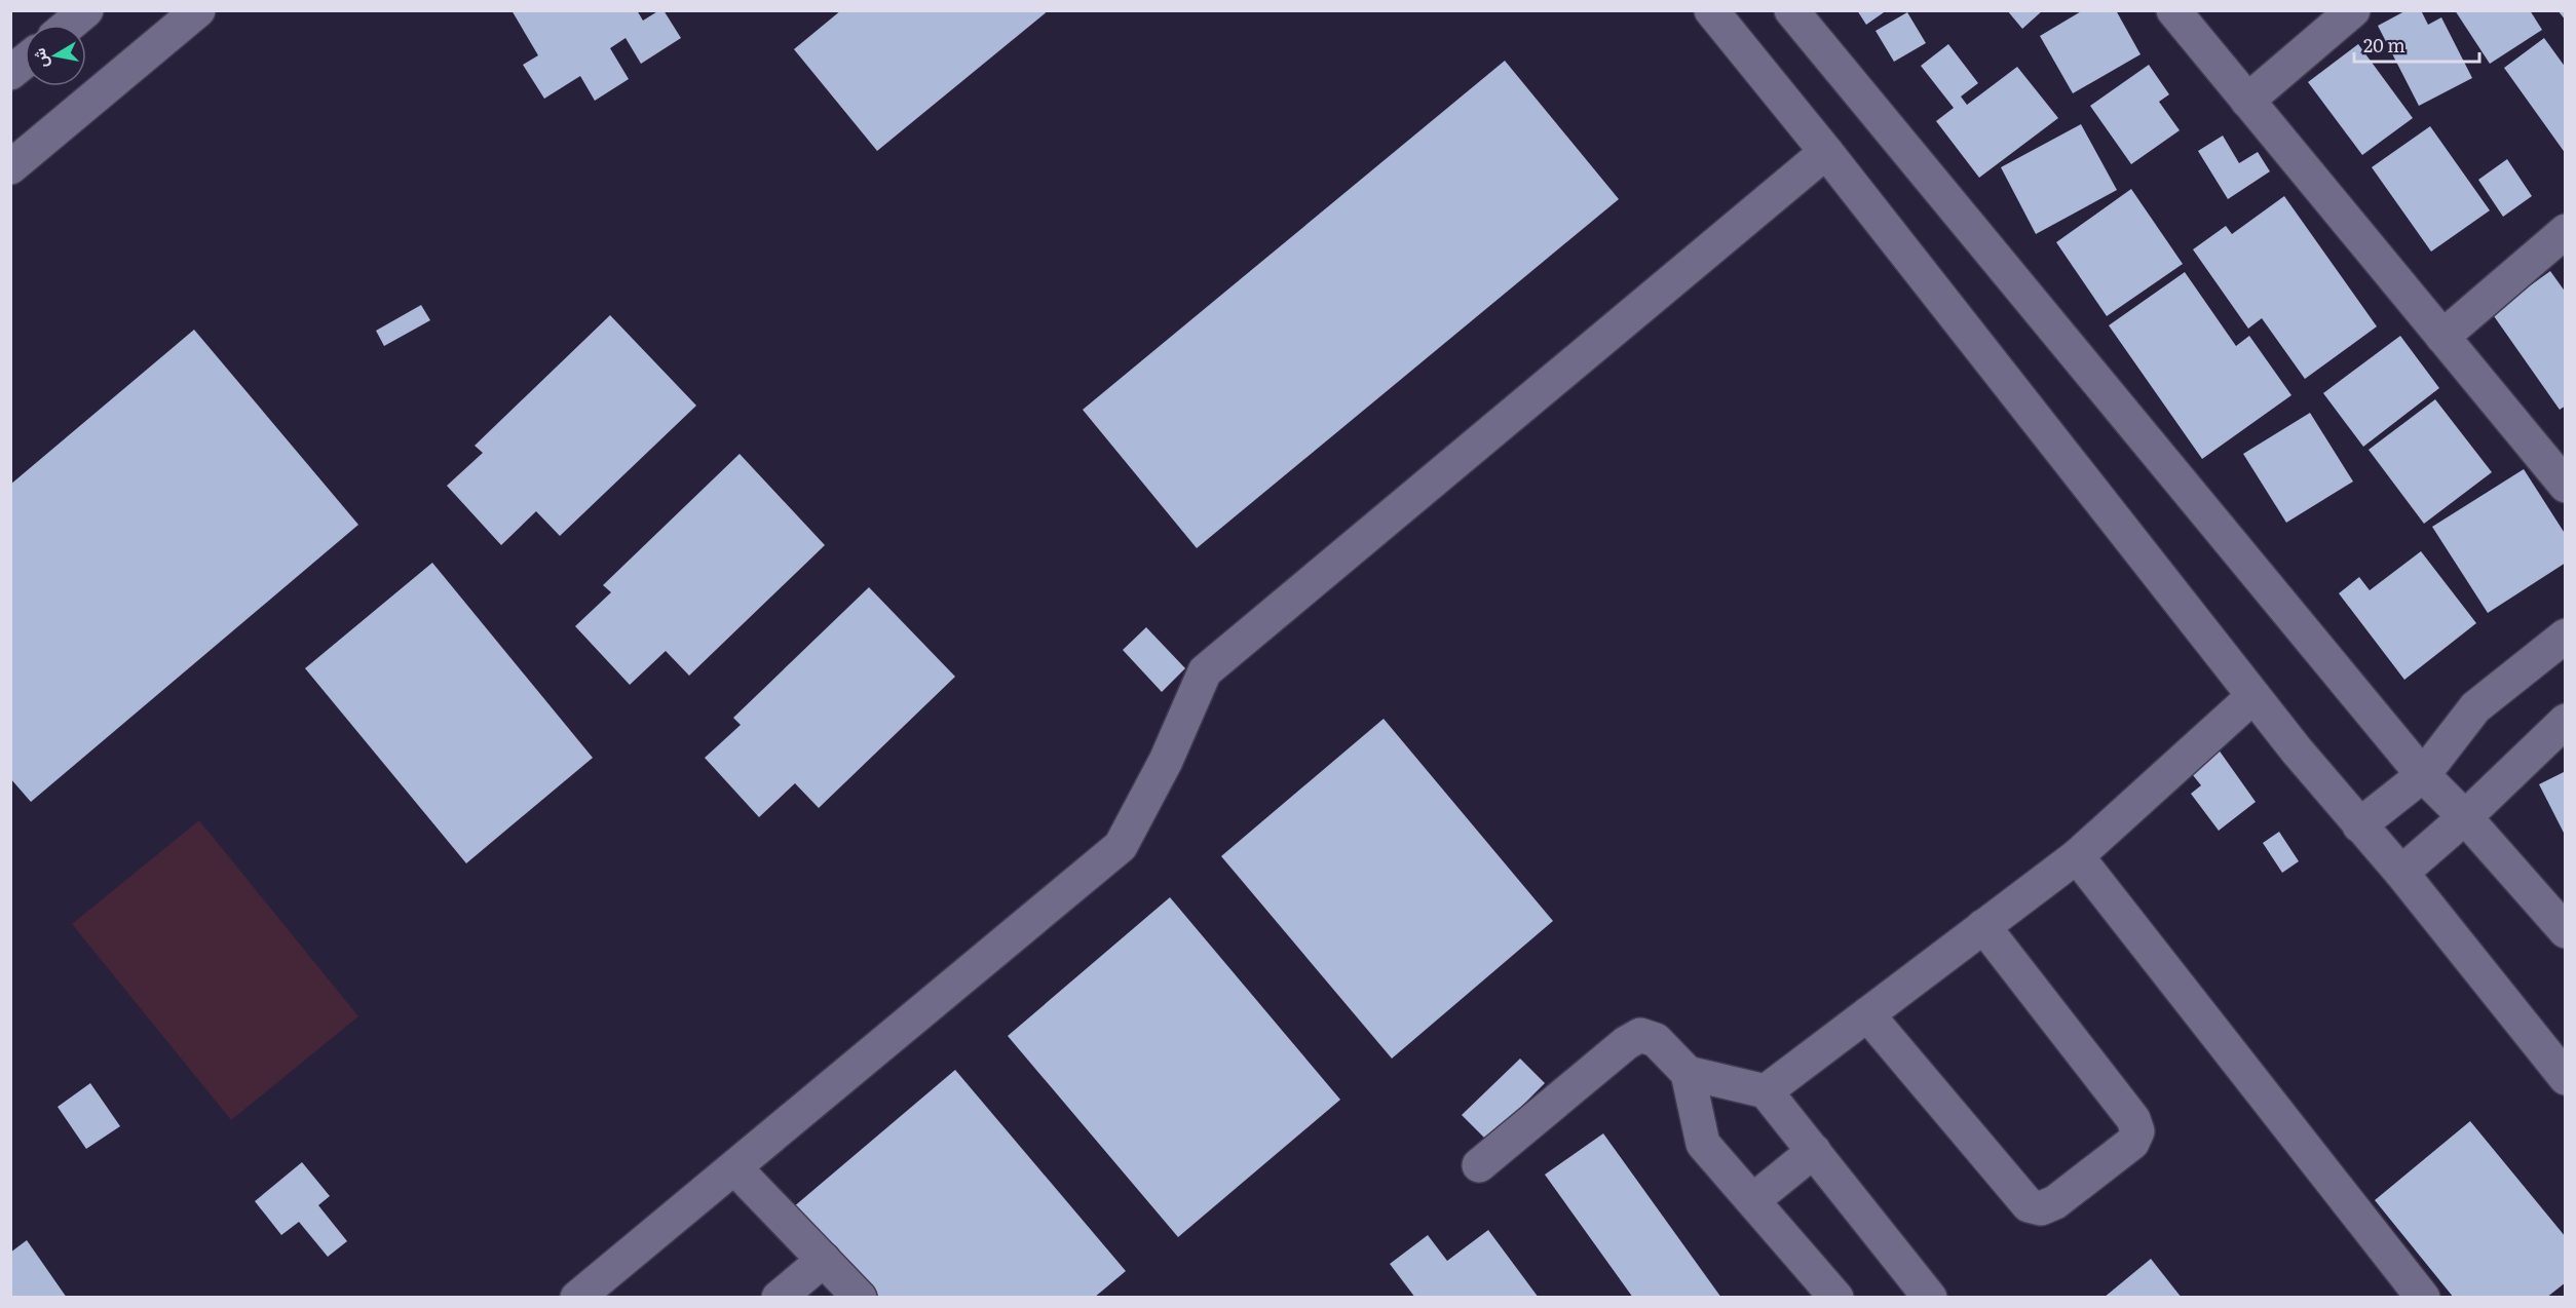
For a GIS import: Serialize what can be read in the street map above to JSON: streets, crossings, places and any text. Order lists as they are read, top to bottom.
{
  "scale_bar": "20 m",
  "north": "left"
}
